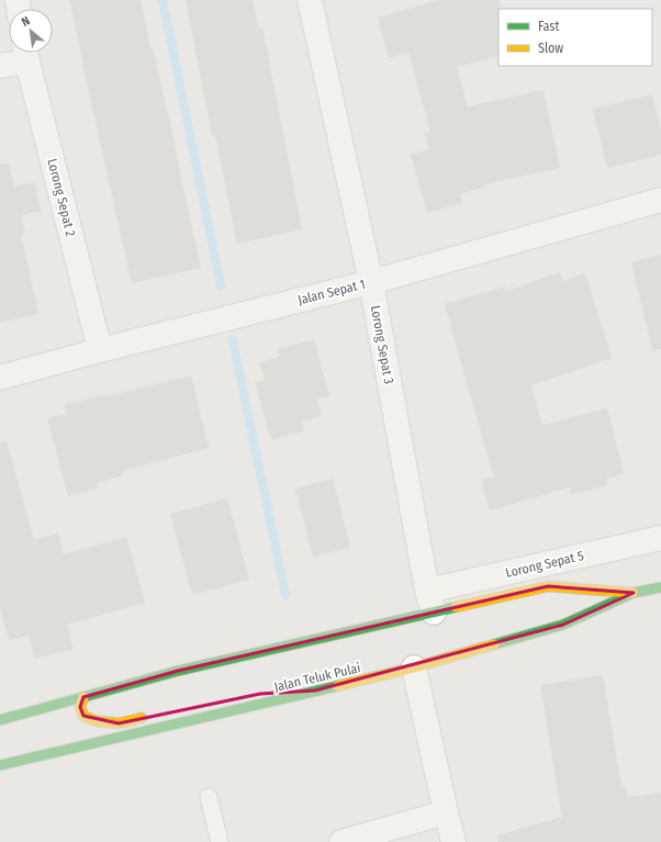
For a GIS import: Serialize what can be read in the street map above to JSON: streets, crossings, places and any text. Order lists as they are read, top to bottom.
{
  "streets": {
    "main road": ["Jalan Teluk Pulai"],
    "street": [
      "Lorong Sepat 2",
      "Jalan Sepat 1",
      "Lorong Sepat 3",
      "Lorong Sepat 5"
    ]
  },
  "crossings": [
    ["Lorong Sepat 2", "Jalan Sepat 1"],
    ["Jalan Sepat 1", "Lorong Sepat 3"],
    ["Lorong Sepat 3", "Lorong Sepat 5"],
    ["Lorong Sepat 3", "Jalan Teluk Pulai"],
    ["Lorong Sepat 5", "Jalan Teluk Pulai"]
  ],
  "legend": ["Fast", "Slow"],
  "north": "top left"
}
